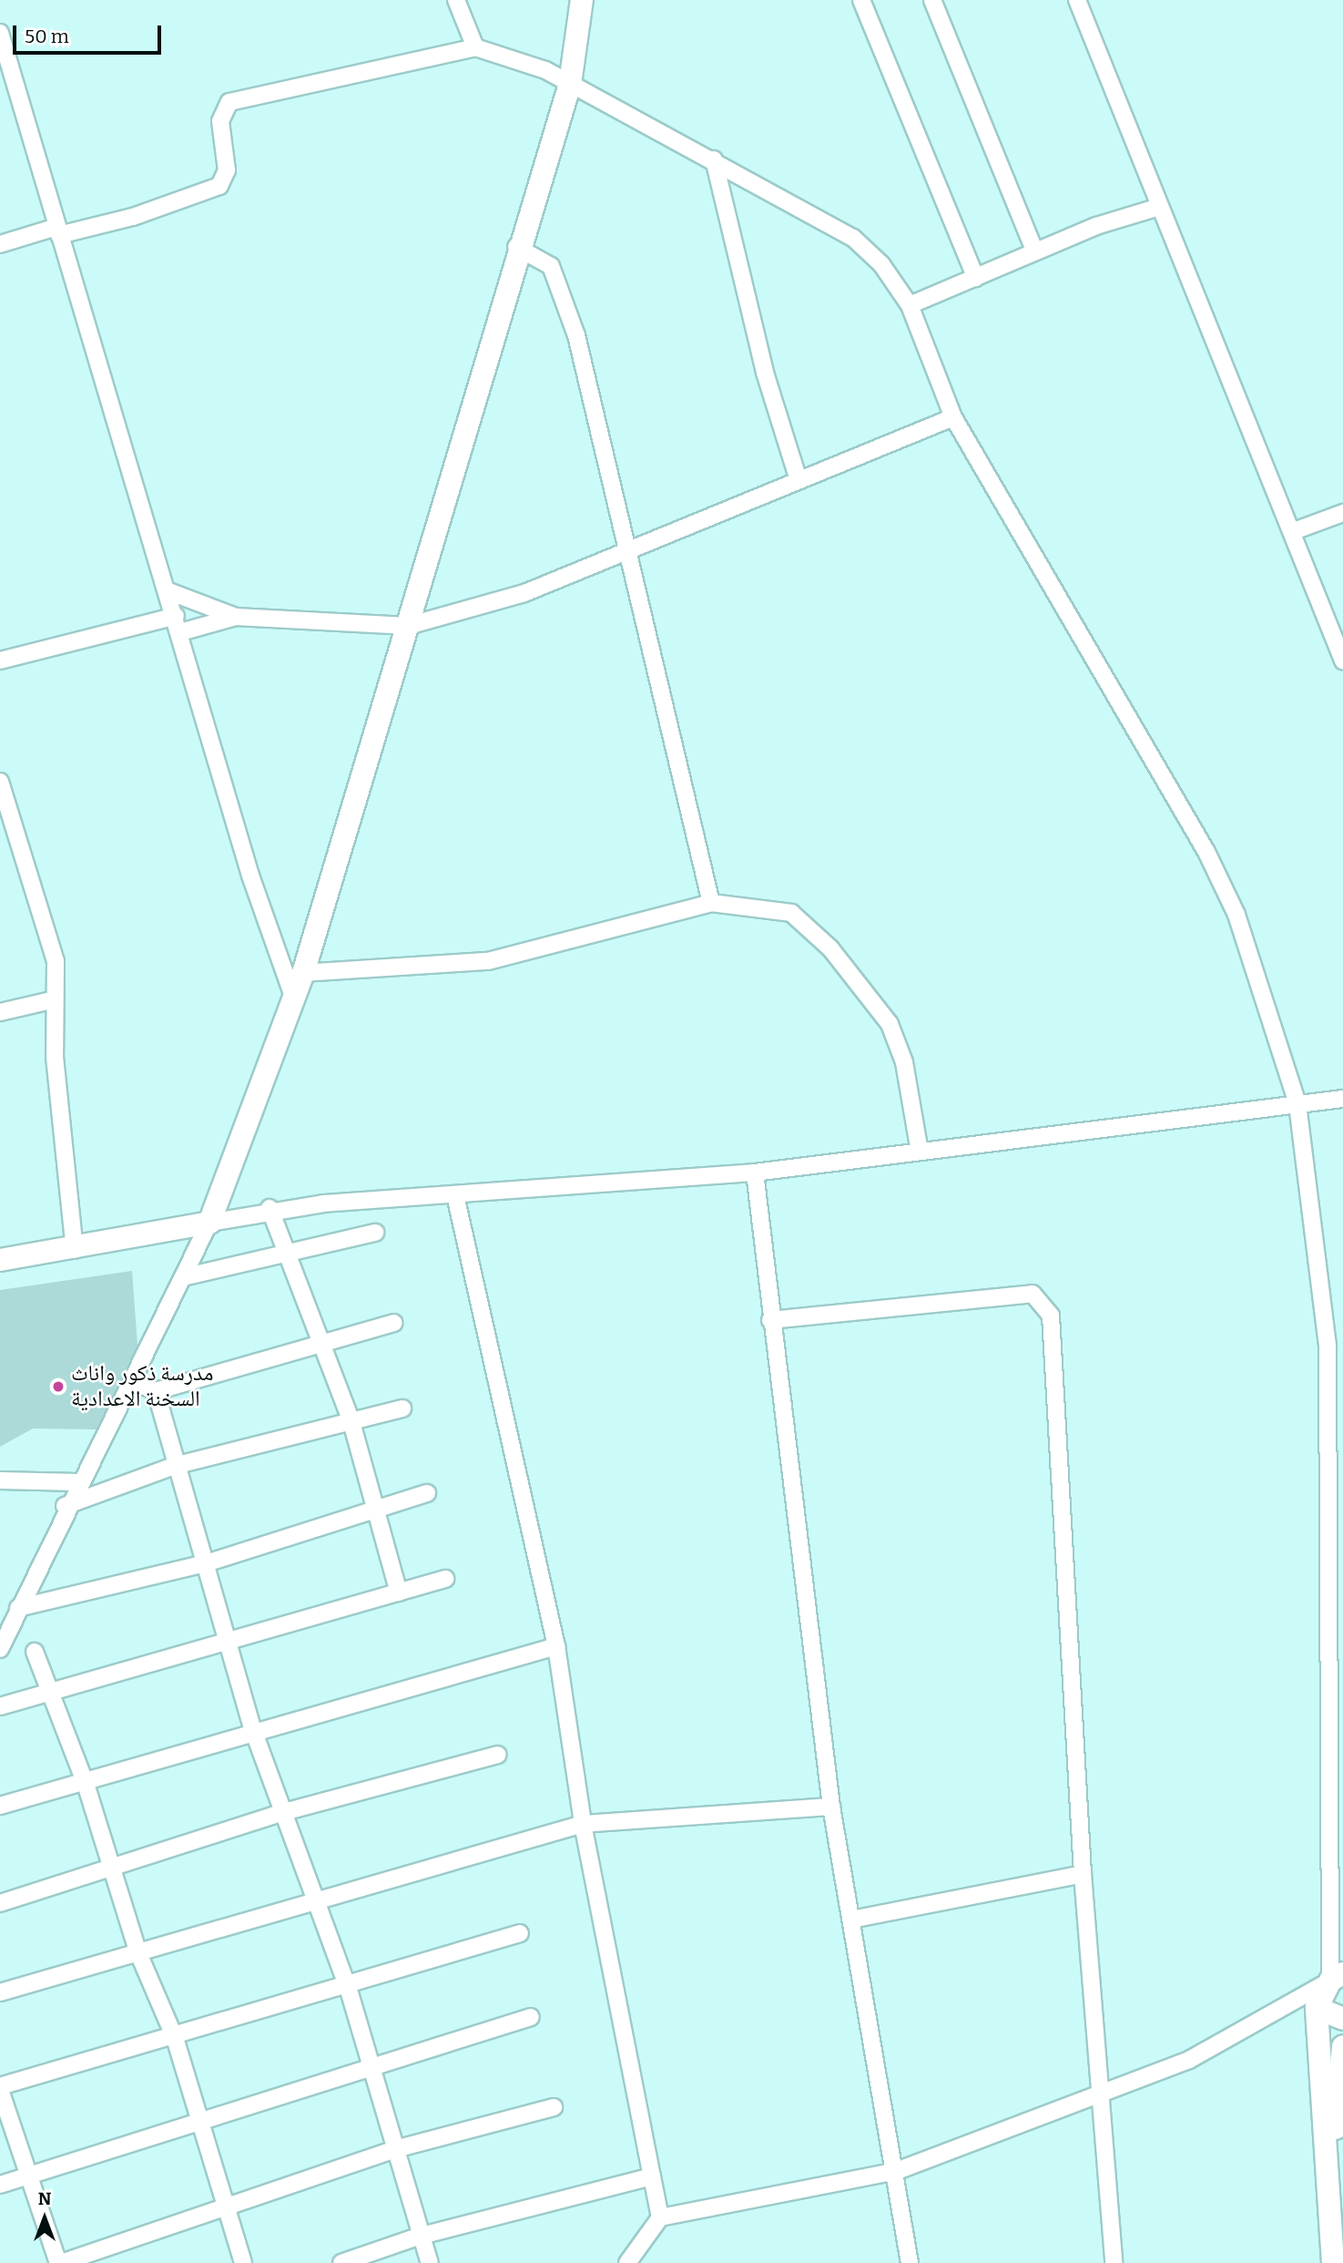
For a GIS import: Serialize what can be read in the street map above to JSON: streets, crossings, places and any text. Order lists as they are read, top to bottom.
{
  "places": ["مدرسة ذكور واناث السخنة الاعدادية"],
  "scale_bar": "50 m",
  "north": "top"
}
